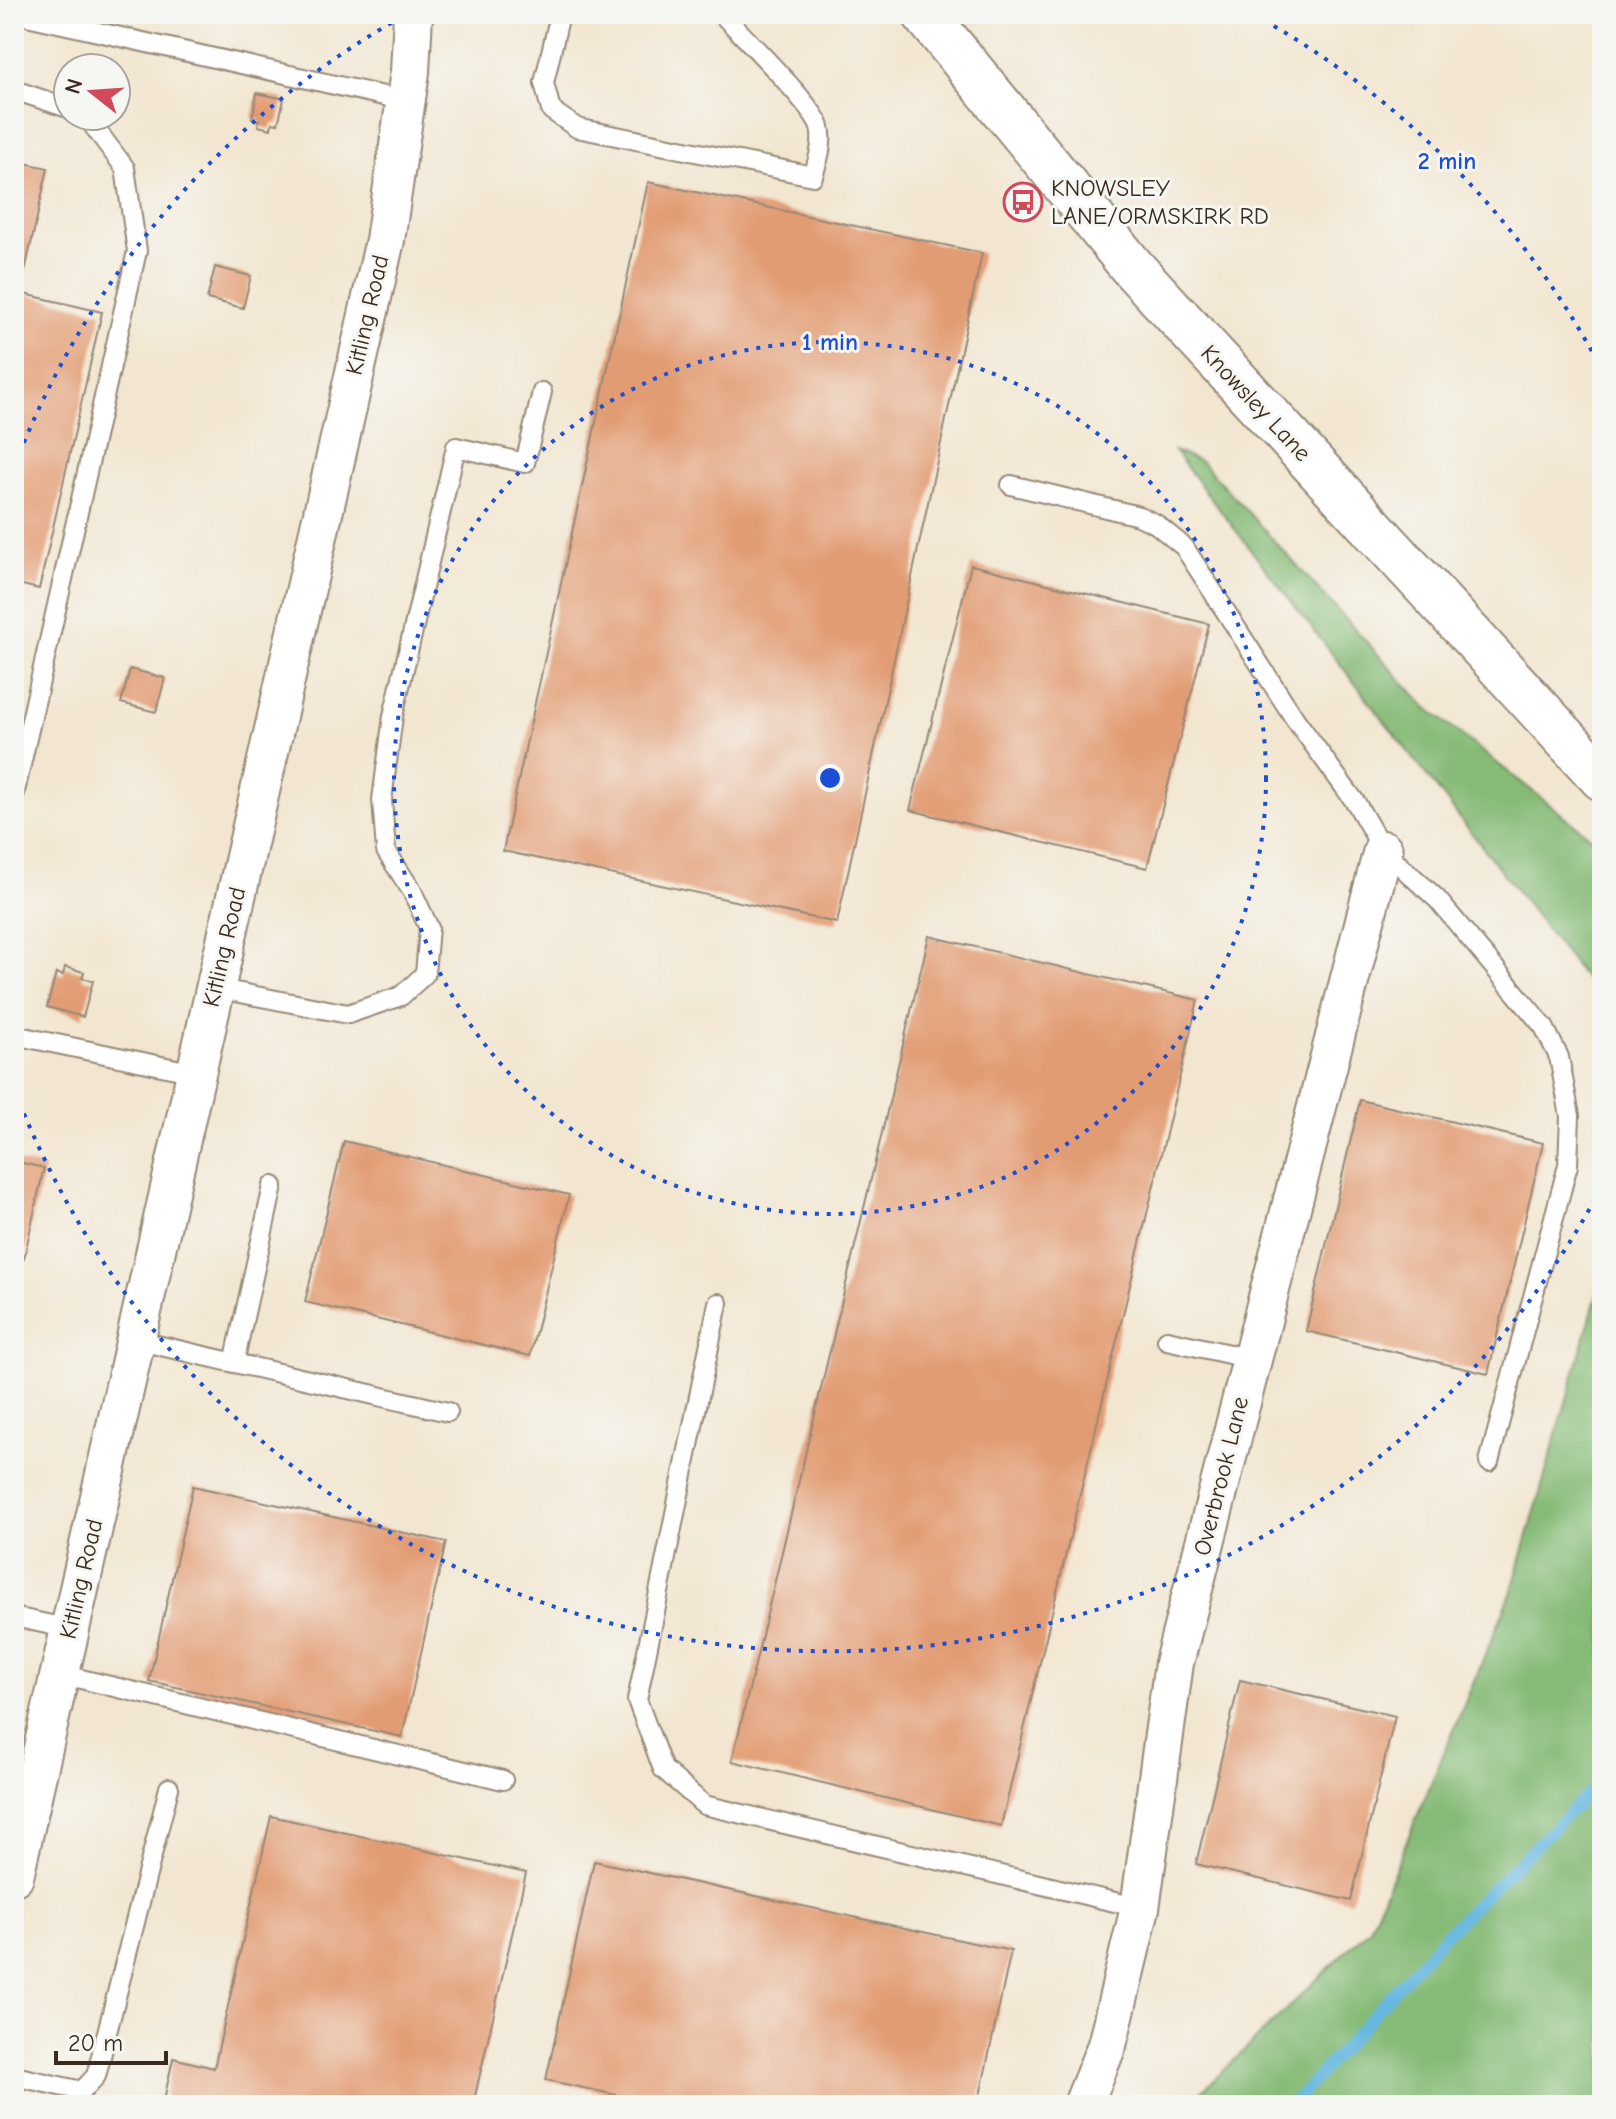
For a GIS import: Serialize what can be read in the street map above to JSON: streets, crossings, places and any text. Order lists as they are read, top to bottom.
{
  "streets": {
    "main road": ["Knowsley Lane"],
    "street": ["Kitling Road", "Overbrook Lane"]
  },
  "places": {
    "bus stop": ["KNOWSLEY LANE/ORMSKIRK RD"]
  },
  "scale_bar": "20 m",
  "north": "left",
  "rings": ["2 min", "1 min"]
}
